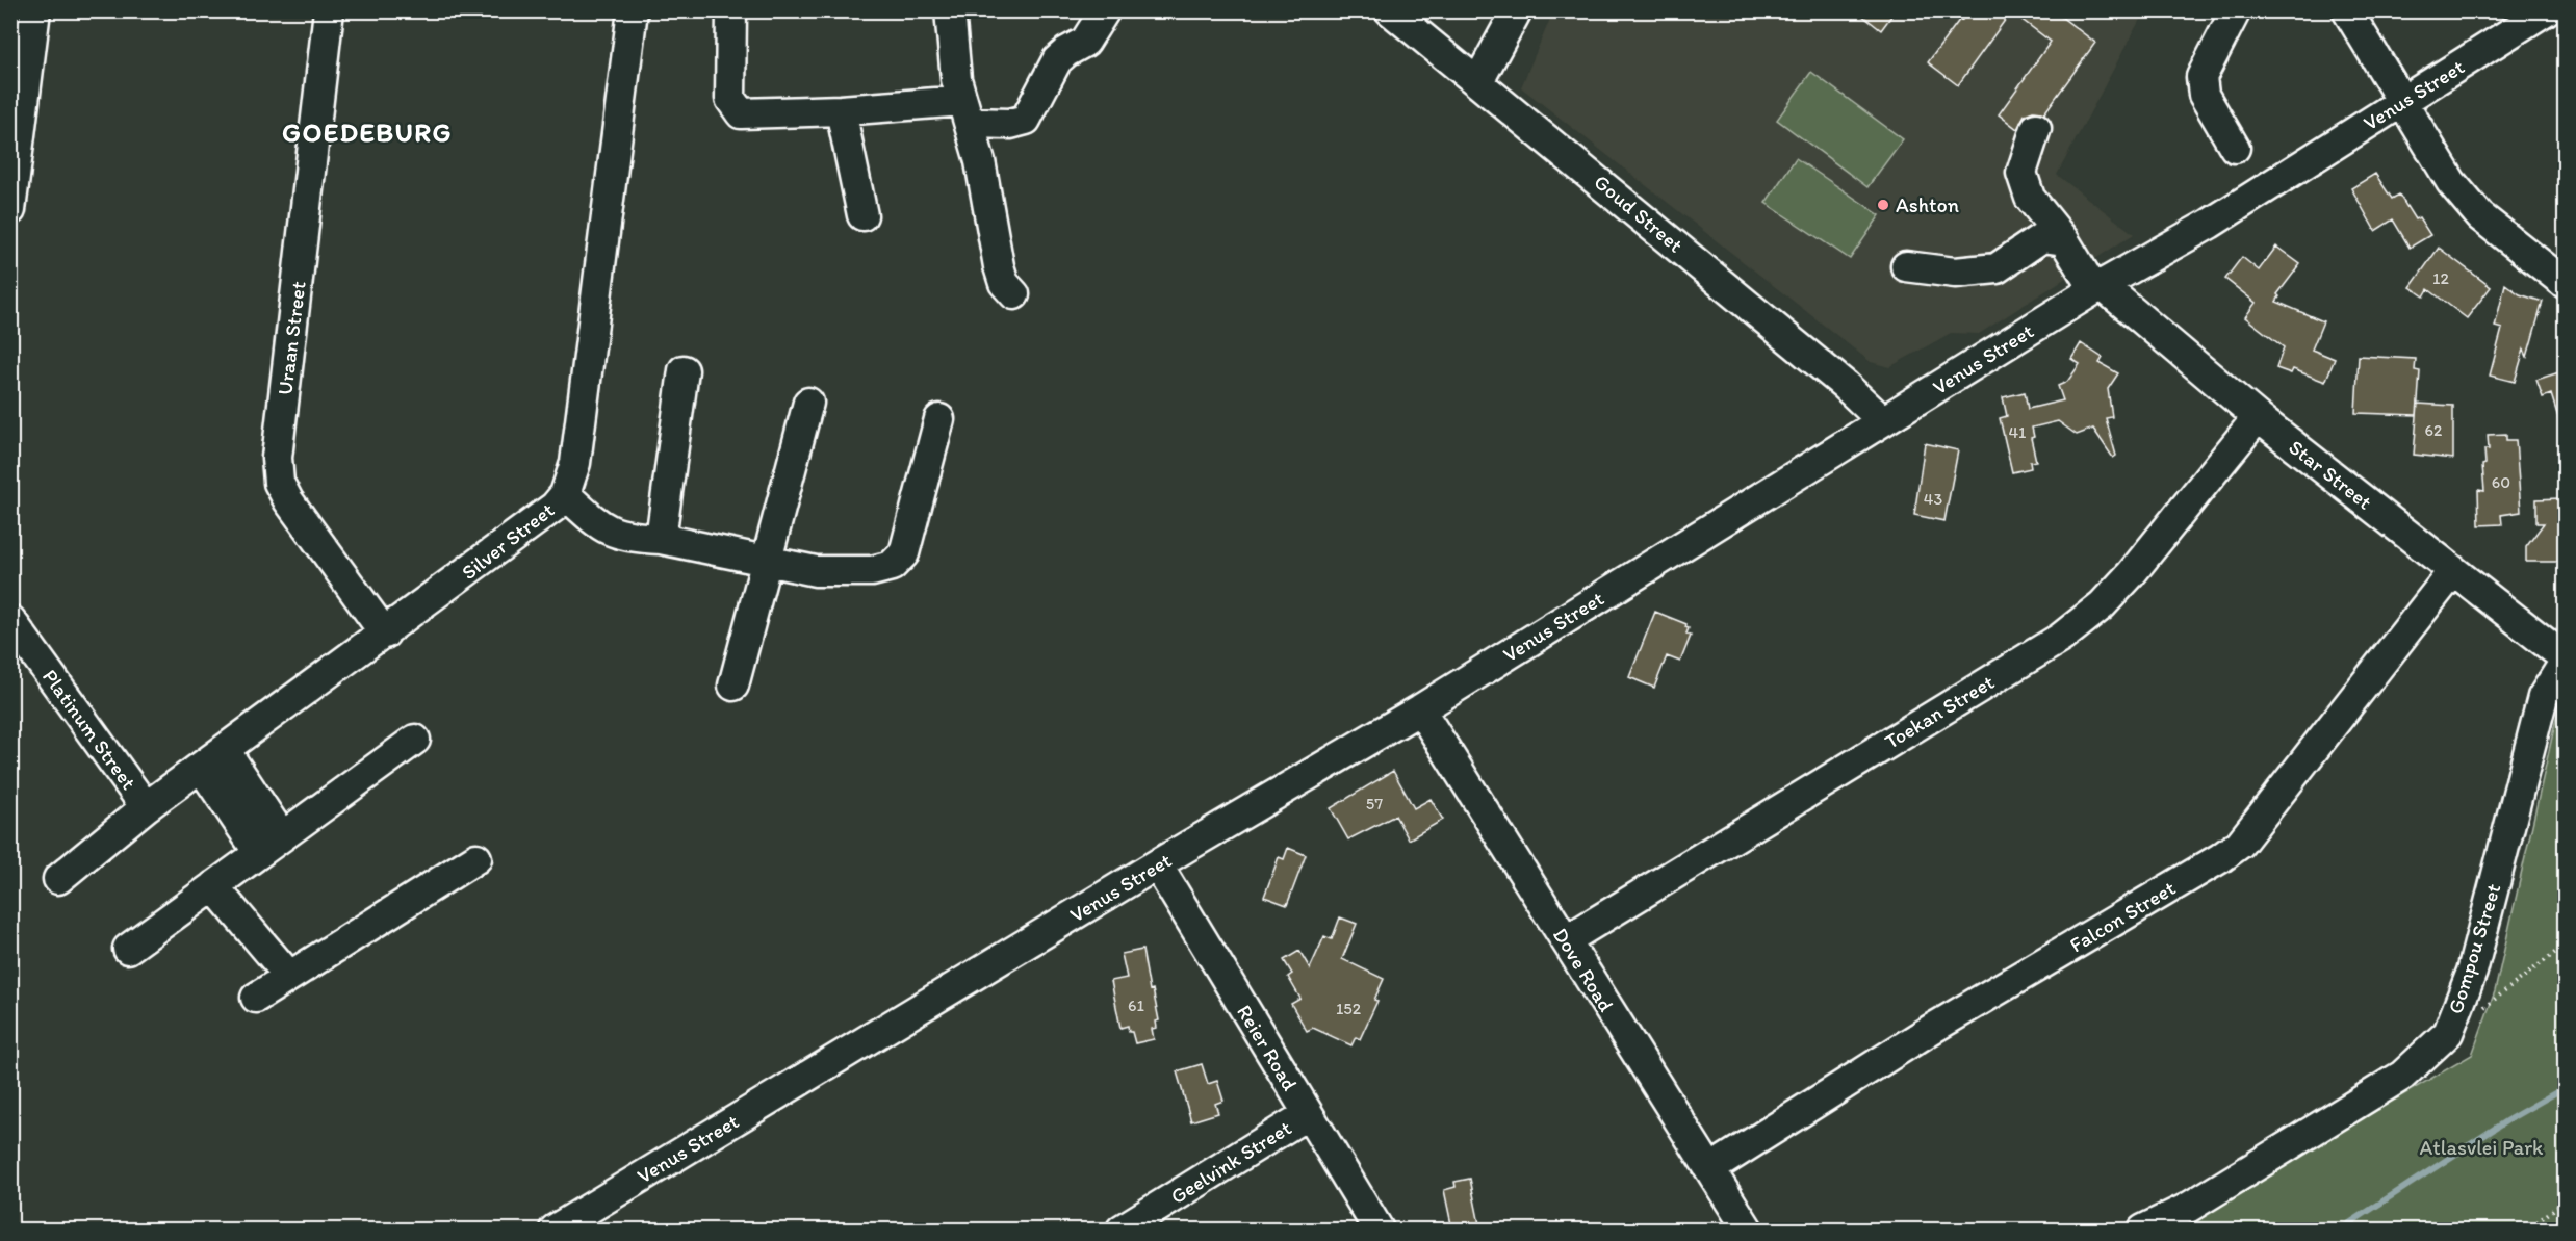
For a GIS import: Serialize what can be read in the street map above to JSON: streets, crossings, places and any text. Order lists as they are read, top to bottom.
{
  "streets": {
    "street": [
      "Venus Street",
      "Goud Street",
      "Uraan Street",
      "Star Street",
      "Silver Street",
      "Toekan Street",
      "Platinum Street",
      "Falcon Street",
      "Gompou Street",
      "Dove Road",
      "Reier Road",
      "Geelvink Street"
    ]
  },
  "crossings": [
    ["Venus Street", "Goud Street"],
    ["Venus Street", "Star Street"],
    ["Venus Street", "Dove Road"],
    ["Venus Street", "Reier Road"],
    ["Uraan Street", "Silver Street"],
    ["Star Street", "Toekan Street"],
    ["Star Street", "Falcon Street"],
    ["Star Street", "Gompou Street"],
    ["Silver Street", "Platinum Street"],
    ["Toekan Street", "Dove Road"],
    ["Falcon Street", "Dove Road"],
    ["Reier Road", "Geelvink Street"]
  ],
  "districts": ["GOEDEBURG"],
  "parks": ["Atlasvlei Park"],
  "places": ["Ashton"],
  "house_numbers": [
    "12",
    "62",
    "41",
    "60",
    "43",
    "57",
    "61",
    "152"
  ]
}
